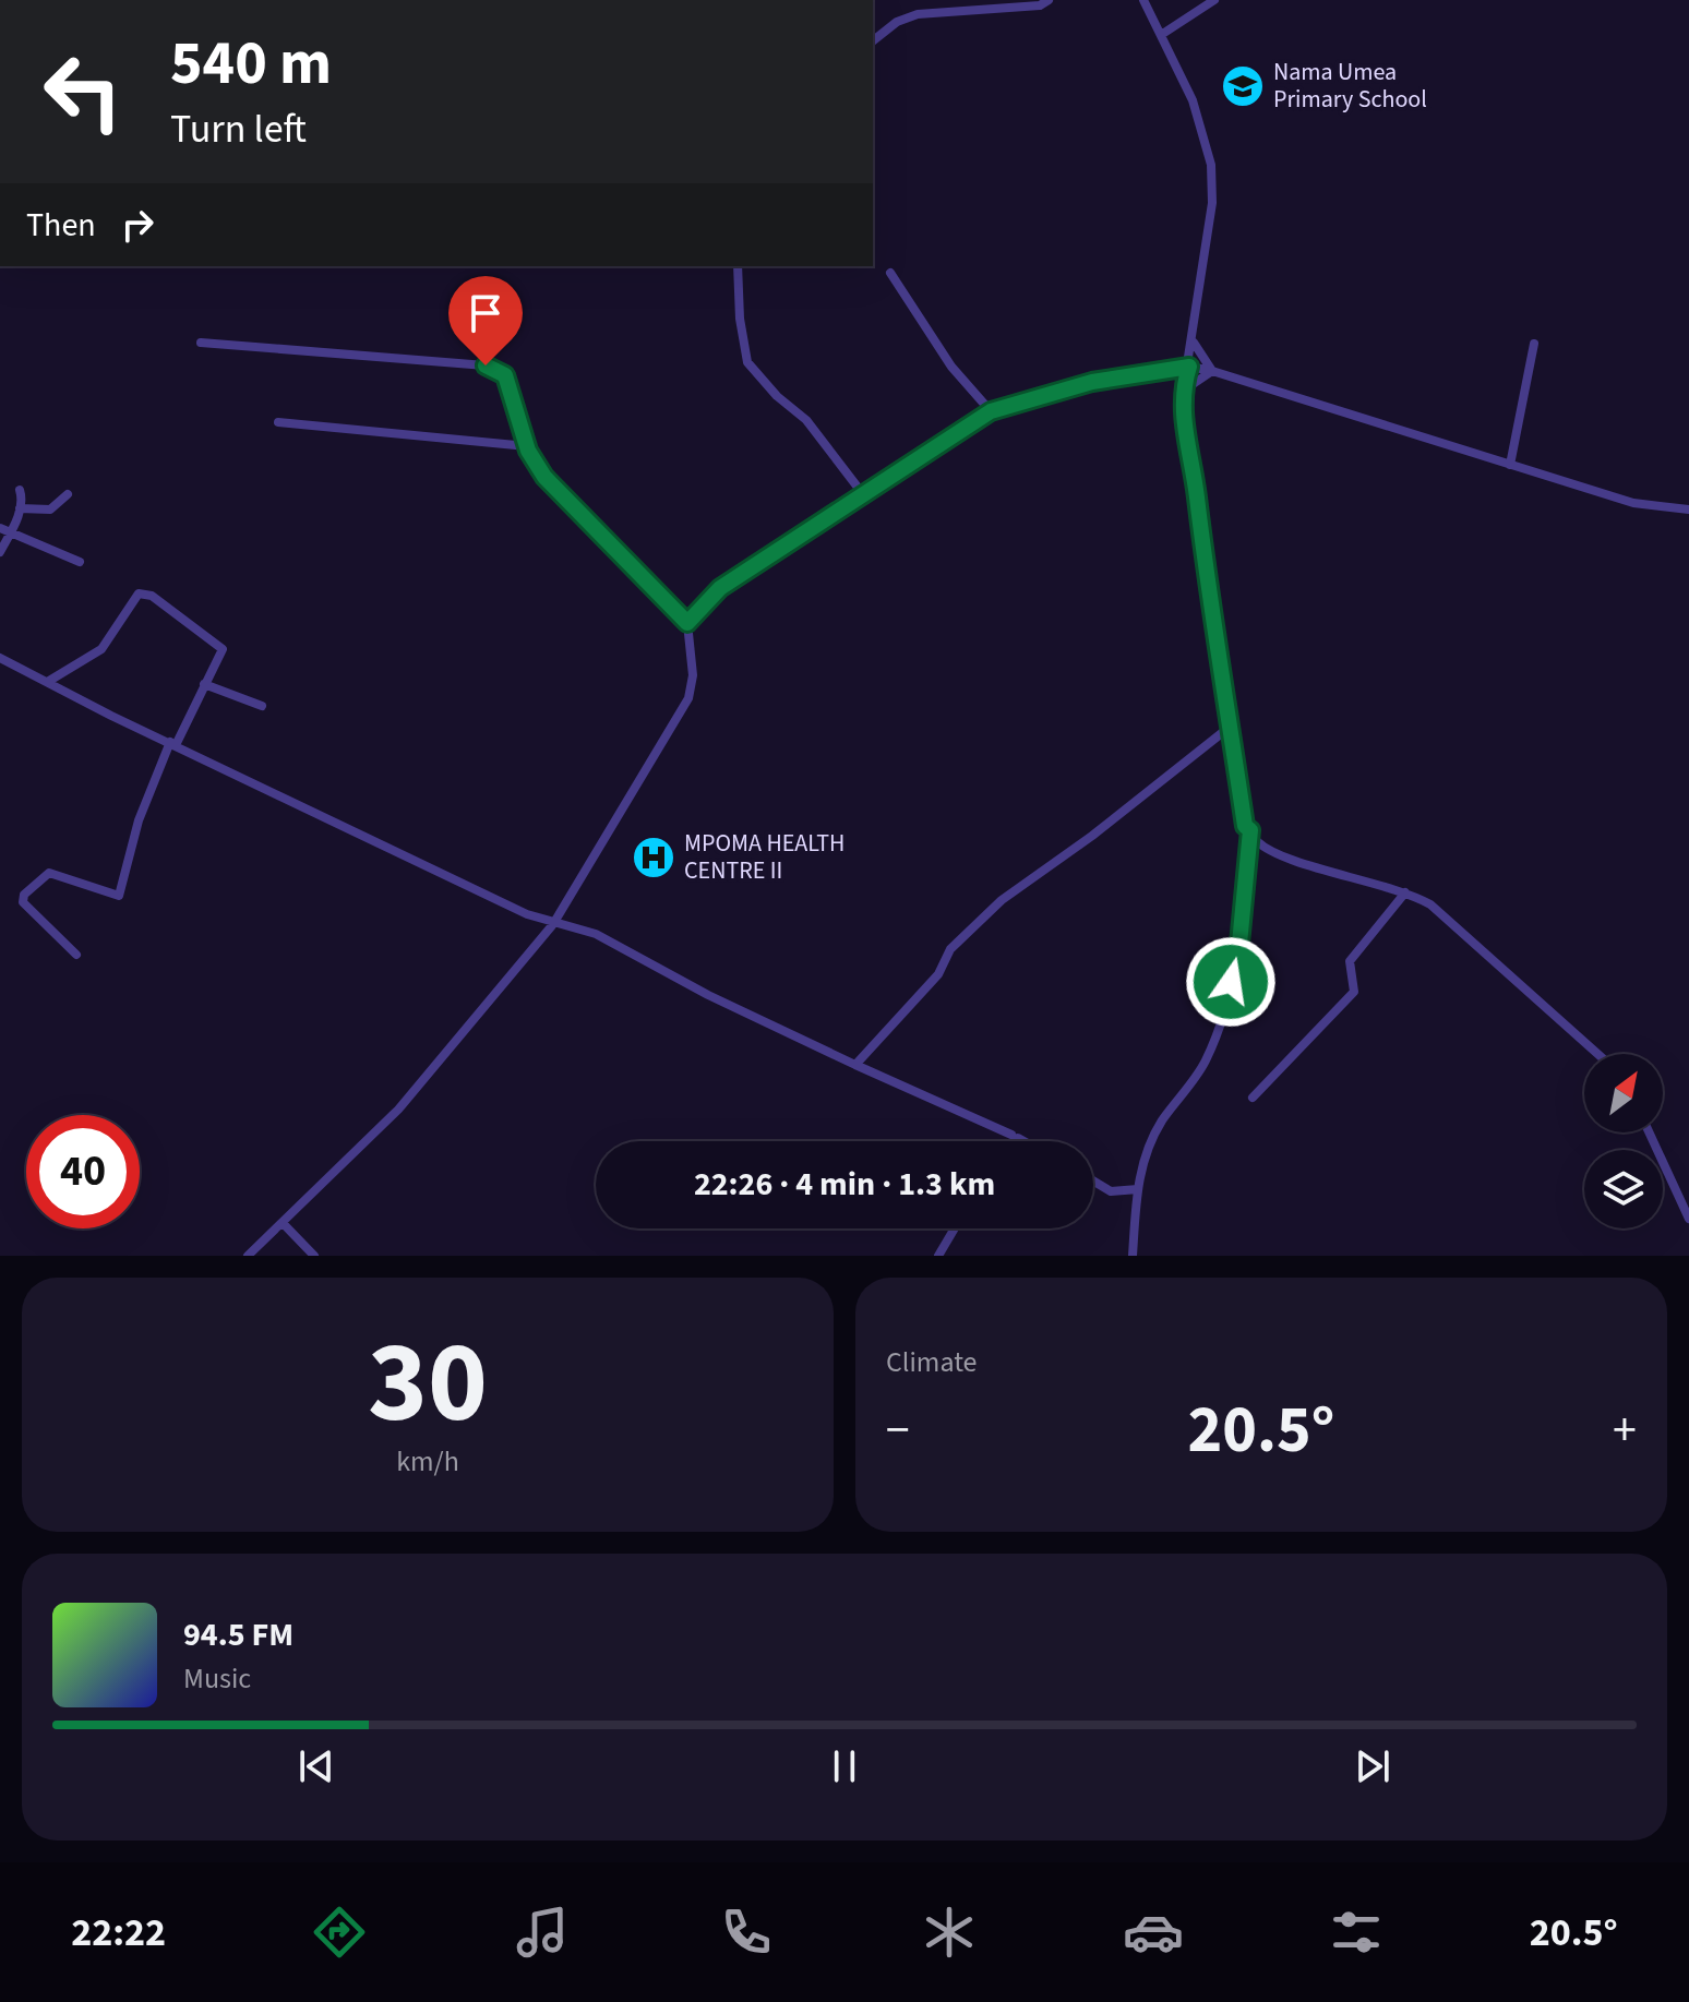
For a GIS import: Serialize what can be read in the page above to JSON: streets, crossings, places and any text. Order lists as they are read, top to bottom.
{
  "places": {
    "school or university": ["Nama Umea Primary School"],
    "hospital": ["MPOMA HEALTH CENTRE II"]
  },
  "north": "top right",
  "page": {
    "turn": ["540 m", "Turn left"],
    "then": "Then",
    "limit": "40",
    "trip": "22:26 · 4 min · 1.3 km",
    "tile": [
      ["30", "km/h"],
      "Climate"
    ],
    "heat": ["−", "20.5°", "+"],
    "song": ["94.5 FM", "Music"],
    "tabs": ["22:22", "20.5°"]
  }
}
